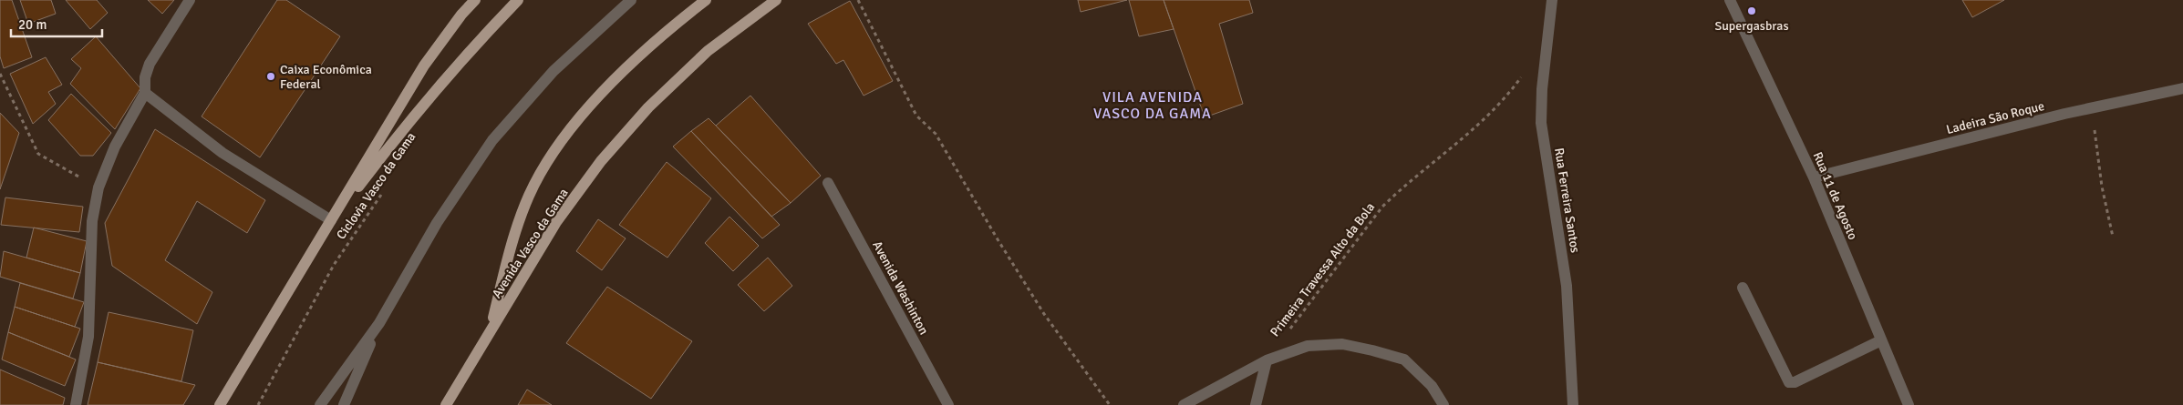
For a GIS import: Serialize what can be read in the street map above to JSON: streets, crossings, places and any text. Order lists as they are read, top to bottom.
{
  "streets": {
    "main road": ["Avenida Vasco da Gama"],
    "street": [
      "Ladeira São Roque",
      "Rua 11 de Agosto",
      "Rua Ferreira Santos",
      "Avenida Washinton"
    ],
    "path": ["Ciclovia Vasco da Gama", "Primeira Travessa Alto da Bola"]
  },
  "crossings": [
    ["Ladeira São Roque", "Rua 11 de Agosto"]
  ],
  "districts": ["VILA AVENIDA VASCO DA GAMA"],
  "places": ["Supergasbras", "Caixa Econômica Federal"],
  "scale_bar": "20 m"
}
